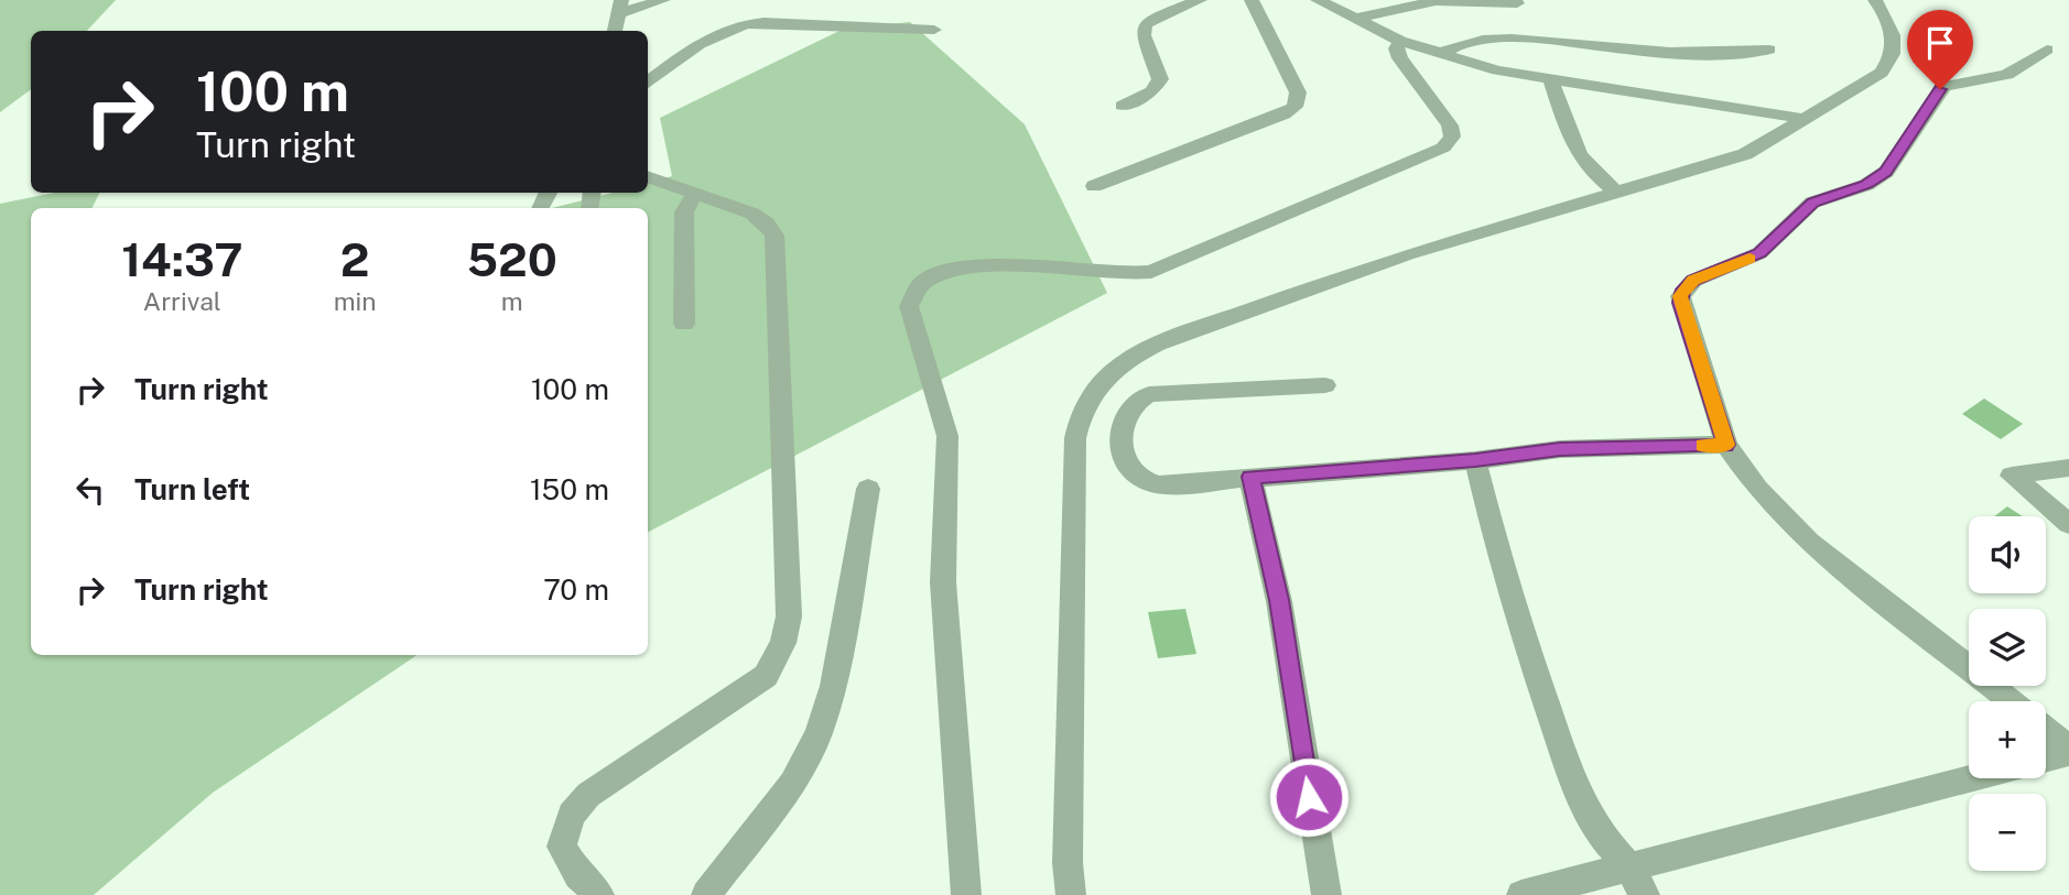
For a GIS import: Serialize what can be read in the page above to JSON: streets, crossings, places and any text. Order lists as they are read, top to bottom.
{
  "page": {
    "turn": ["100 m", "Turn right"],
    "eta": [
      "14:37",
      "Arrival",
      "2",
      "min",
      "520",
      "m"
    ],
    "list": [
      {
        "name": "Turn right",
        "value": "100 m"
      },
      {
        "name": "Turn left",
        "value": "150 m"
      },
      {
        "name": "Turn right",
        "value": "70 m"
      }
    ],
    "map_buttons": ["+", "−"]
  }
}
